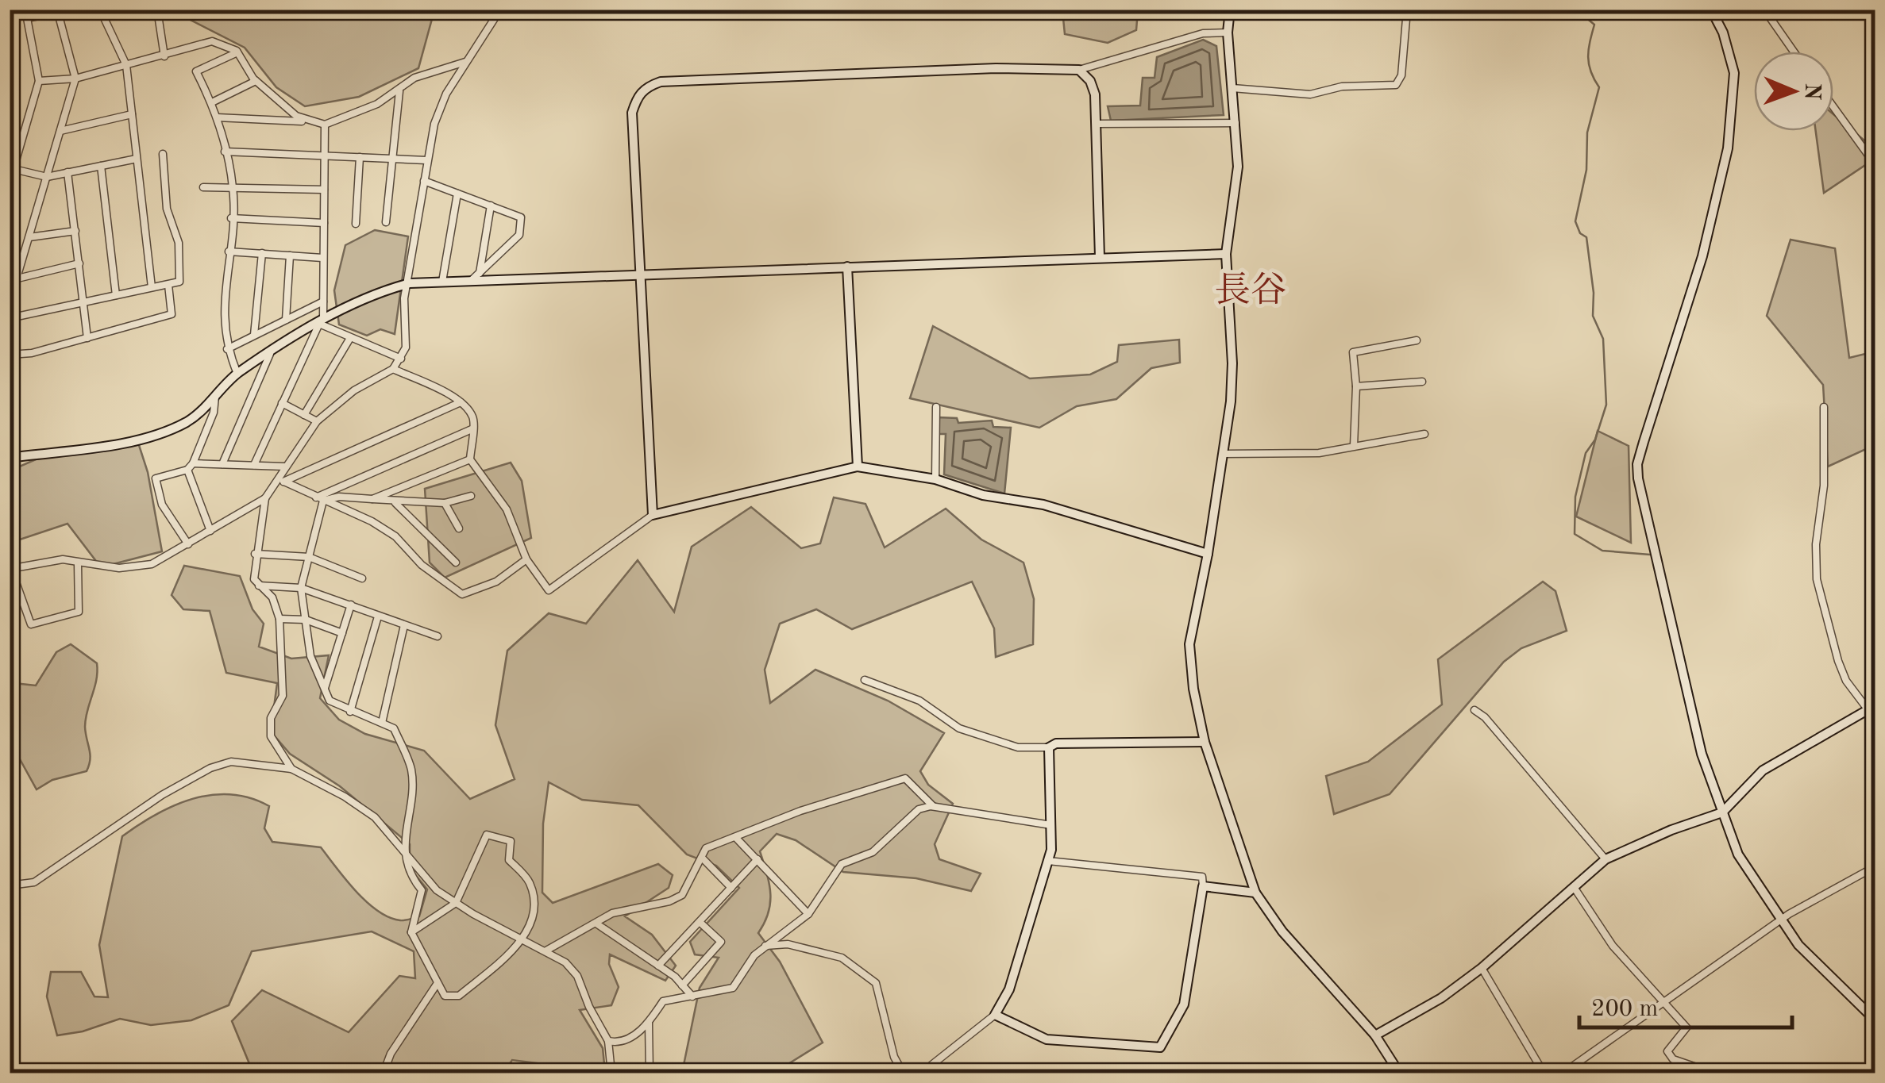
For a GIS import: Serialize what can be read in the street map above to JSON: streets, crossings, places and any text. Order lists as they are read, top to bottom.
{
  "districts": ["長谷"],
  "scale_bar": "200 m",
  "north": "right"
}
